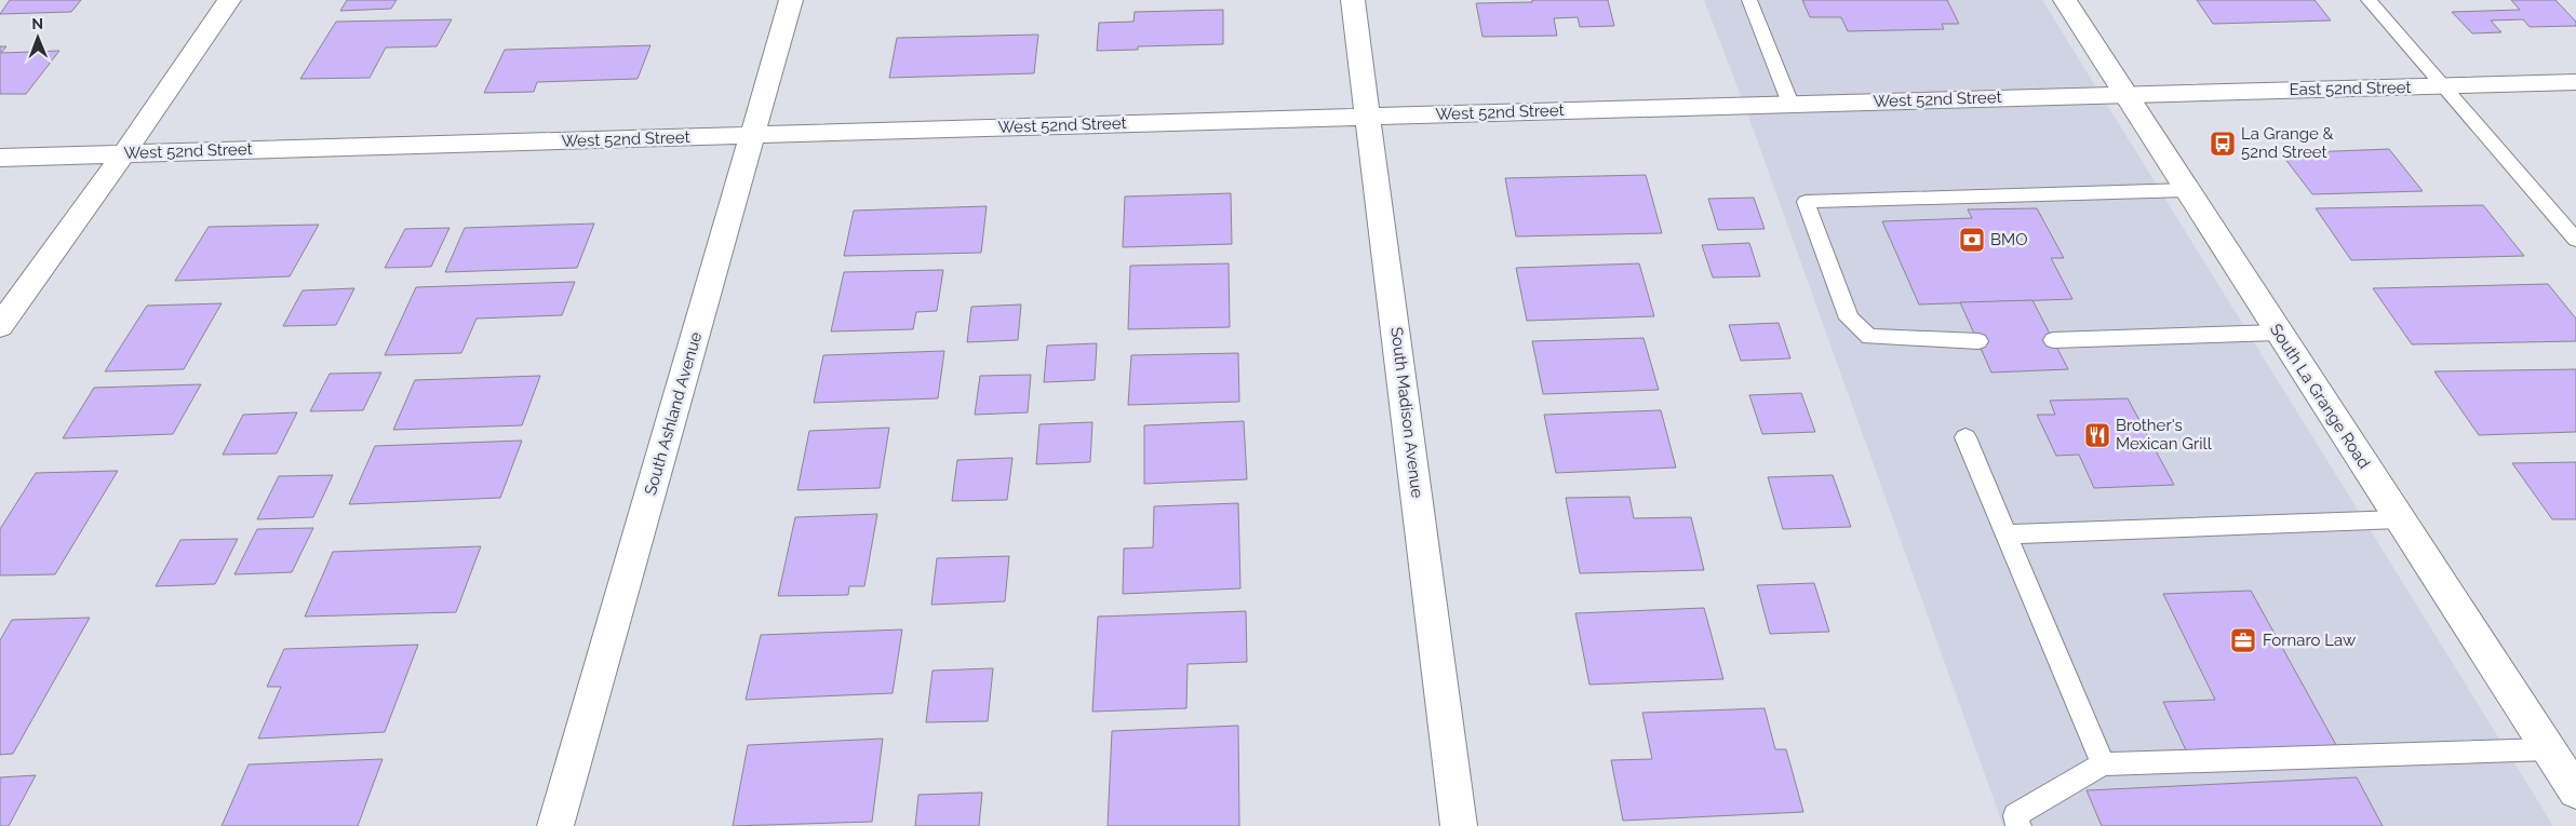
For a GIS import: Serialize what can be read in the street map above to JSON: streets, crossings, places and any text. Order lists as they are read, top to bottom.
{
  "streets": {
    "street": [
      "East 52nd Street",
      "West 52nd Street",
      "South La Grange Road",
      "South Madison Avenue",
      "South Ashland Avenue"
    ]
  },
  "crossings": [
    ["East 52nd Street", "West 52nd Street"],
    ["East 52nd Street", "South La Grange Road"],
    ["West 52nd Street", "South La Grange Road"],
    ["West 52nd Street", "South Madison Avenue"],
    ["West 52nd Street", "South Ashland Avenue"]
  ],
  "places": {
    "bus stop": ["La Grange & 52nd Street"],
    "bank": ["BMO"],
    "restaurant": ["Brother's Mexican Grill"],
    "office": ["Fornaro Law"]
  },
  "north": "top"
}
